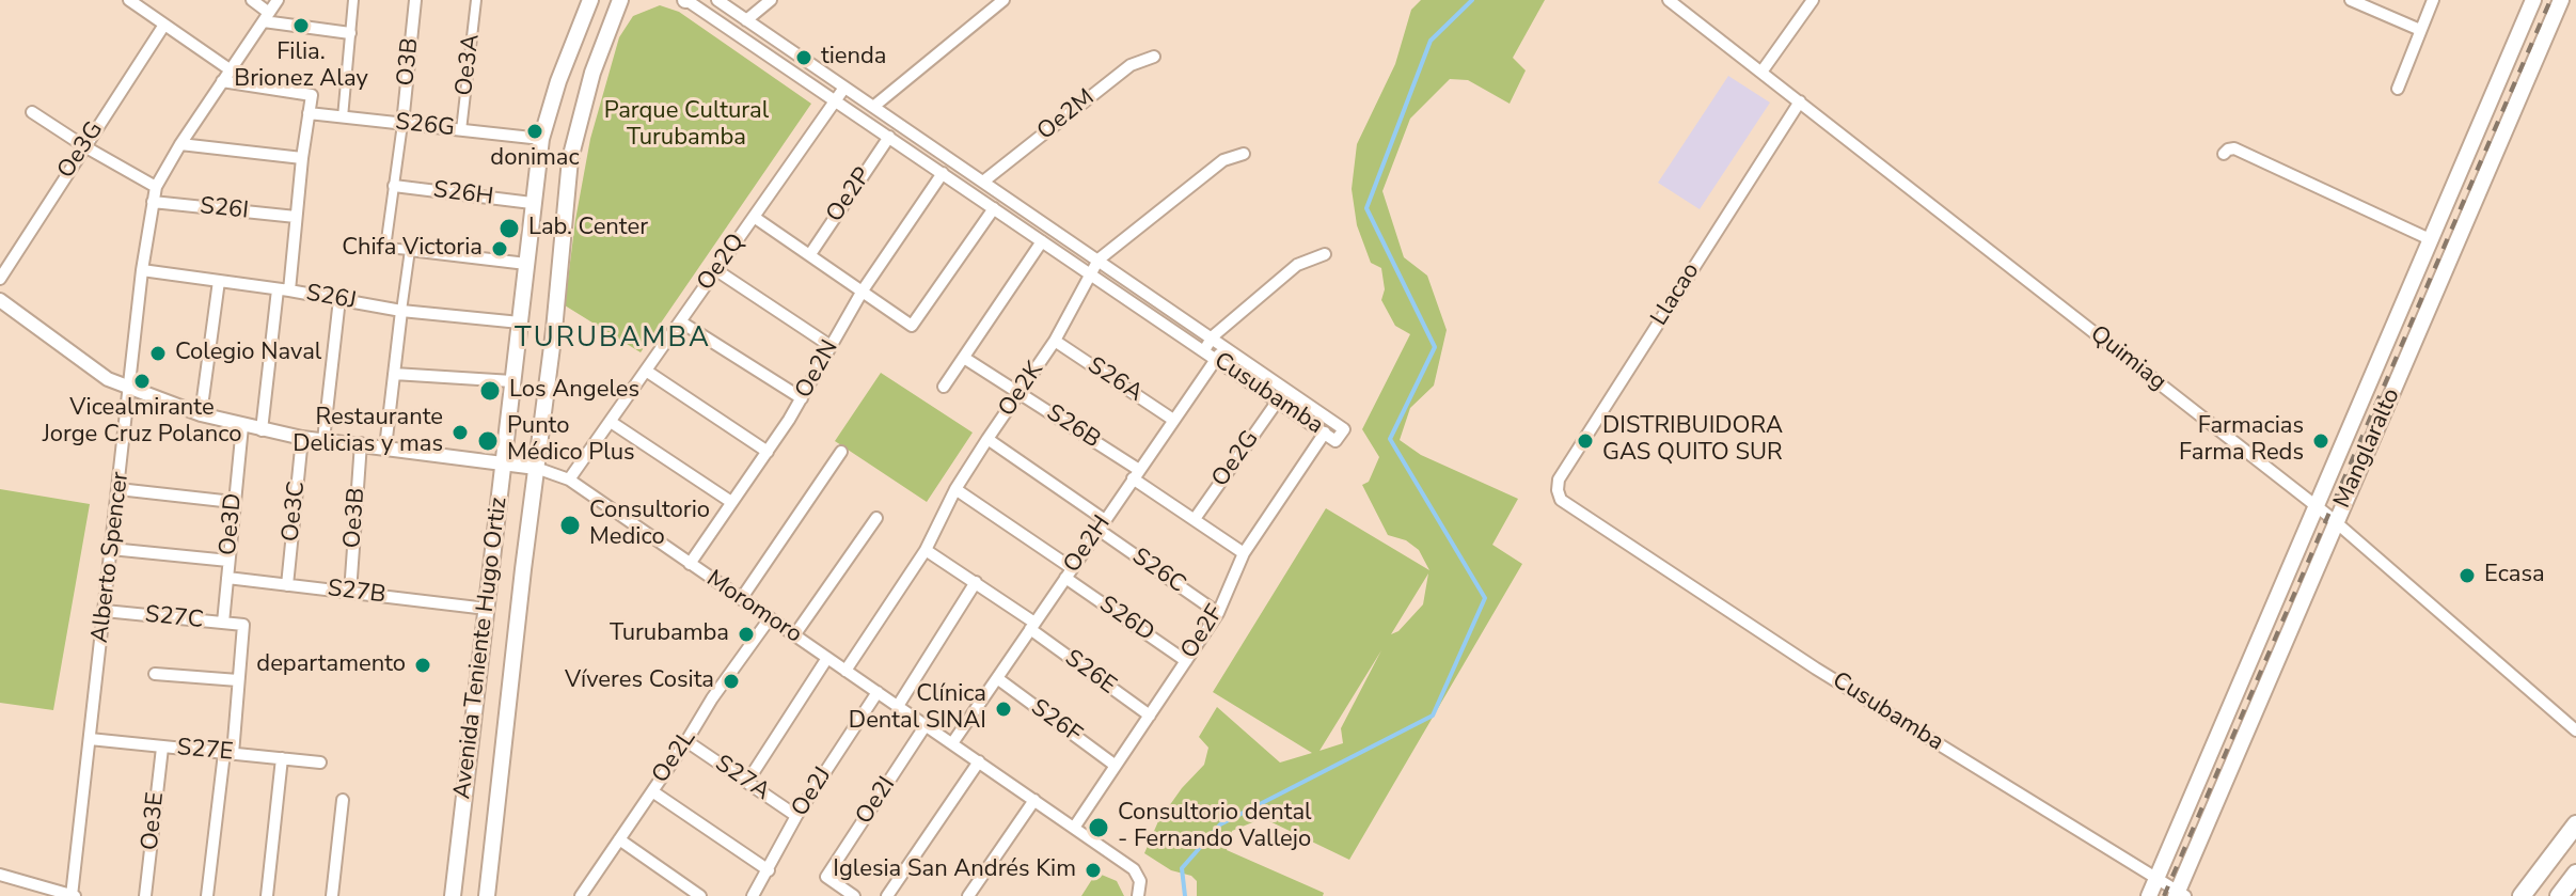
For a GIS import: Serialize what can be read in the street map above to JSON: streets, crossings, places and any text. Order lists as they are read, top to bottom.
{
  "streets": {
    "main road": ["Manglaralto", "Avenida Teniente Hugo Ortiz"],
    "street": [
      "O3B",
      "Oe3A",
      "Oe2M",
      "S26G",
      "Oe3G",
      "S26H",
      "Oe2P",
      "S26I",
      "Oe2Q",
      "Llacao",
      "S26J",
      "Quimiag",
      "Oe2N",
      "S26A",
      "Oe2K",
      "Cusubamba",
      "S26B",
      "Oe2G",
      "Oe3C",
      "Oe3B",
      "Oe3D",
      "Oe2H",
      "Alberto Spencer",
      "S26C",
      "S27B",
      "Moromoro",
      "S27C",
      "S26D",
      "Oe2F",
      "S26E",
      "S26F",
      "S27E",
      "Oe2L",
      "S27A",
      "Oe2J",
      "Oe2I",
      "Oe3E"
    ]
  },
  "crossings": [
    ["O3B", "S26G"],
    ["Oe3A", "S26G"],
    ["Oe2M", "Cusubamba"],
    ["S26G", "Avenida Teniente Hugo Ortiz"],
    ["S26H", "Avenida Teniente Hugo Ortiz"],
    ["Oe2P", "Cusubamba"],
    ["S26I", "Alberto Spencer"],
    ["Oe2Q", "Cusubamba"],
    ["Oe2Q", "Moromoro"],
    ["Llacao", "Quimiag"],
    ["Llacao", "Cusubamba"],
    ["S26J", "Alberto Spencer"],
    ["S26J", "Avenida Teniente Hugo Ortiz"],
    ["Quimiag", "Manglaralto"],
    ["Oe2N", "Cusubamba"],
    ["Oe2N", "Moromoro"],
    ["S26A", "Oe2K"],
    ["S26A", "Oe2H"],
    ["Oe2K", "Cusubamba"],
    ["Oe2K", "S26B"],
    ["Oe2K", "S26C"],
    ["Oe2K", "Moromoro"],
    ["Oe2K", "S26D"],
    ["Oe2K", "S26E"],
    ["Cusubamba", "Manglaralto"],
    ["Cusubamba", "Oe2G"],
    ["Cusubamba", "Oe2H"],
    ["Cusubamba", "Oe2F"],
    ["S26B", "Oe2G"],
    ["S26B", "Oe2H"],
    ["S26B", "Oe2F"],
    ["Oe3C", "S27B"],
    ["Oe3C", "Moromoro"],
    ["Oe3B", "S27B"],
    ["Oe3B", "Moromoro"],
    ["Oe3D", "S27B"],
    ["Oe3D", "Moromoro"],
    ["Oe3D", "S27C"],
    ["Oe2H", "S26C"],
    ["Oe2H", "Moromoro"],
    ["Oe2H", "S26D"],
    ["Oe2H", "S26E"],
    ["Oe2H", "S26F"],
    ["Alberto Spencer", "Moromoro"],
    ["Alberto Spencer", "S27C"],
    ["Alberto Spencer", "S27E"],
    ["S26C", "Oe2F"],
    ["S27B", "Avenida Teniente Hugo Ortiz"],
    ["Moromoro", "Oe2F"],
    ["Moromoro", "Avenida Teniente Hugo Ortiz"],
    ["Moromoro", "Oe2L"],
    ["Moromoro", "Oe2J"],
    ["Moromoro", "Oe2I"],
    ["S26D", "Oe2F"],
    ["Oe2F", "S26E"],
    ["Oe2F", "S26F"],
    ["S27E", "Oe3E"],
    ["Oe2L", "S27A"],
    ["S27A", "Oe2J"]
  ],
  "districts": ["TURUBAMBA"],
  "parks": ["Parque Cultural Turubamba"],
  "places": [
    "Filia. Brionez Alay",
    "tienda",
    "donimac",
    "Lab. Center",
    "Chifa Victoria",
    "Colegio Naval",
    "Vicealmirante Jorge Cruz Polanco",
    "Los Angeles",
    "Restaurante Delicias y mas",
    "Punto Médico Plus",
    "DISTRIBUIDORA GAS QUITO SUR",
    "Farmacias Farma Reds",
    "Consultorio Medico",
    "Ecasa",
    "Turubamba",
    "departamento",
    "Víveres Cosita",
    "Clínica Dental SINAI",
    "Consultorio dental - Fernando Vallejo",
    "Iglesia San Andrés Kim"
  ]
}
